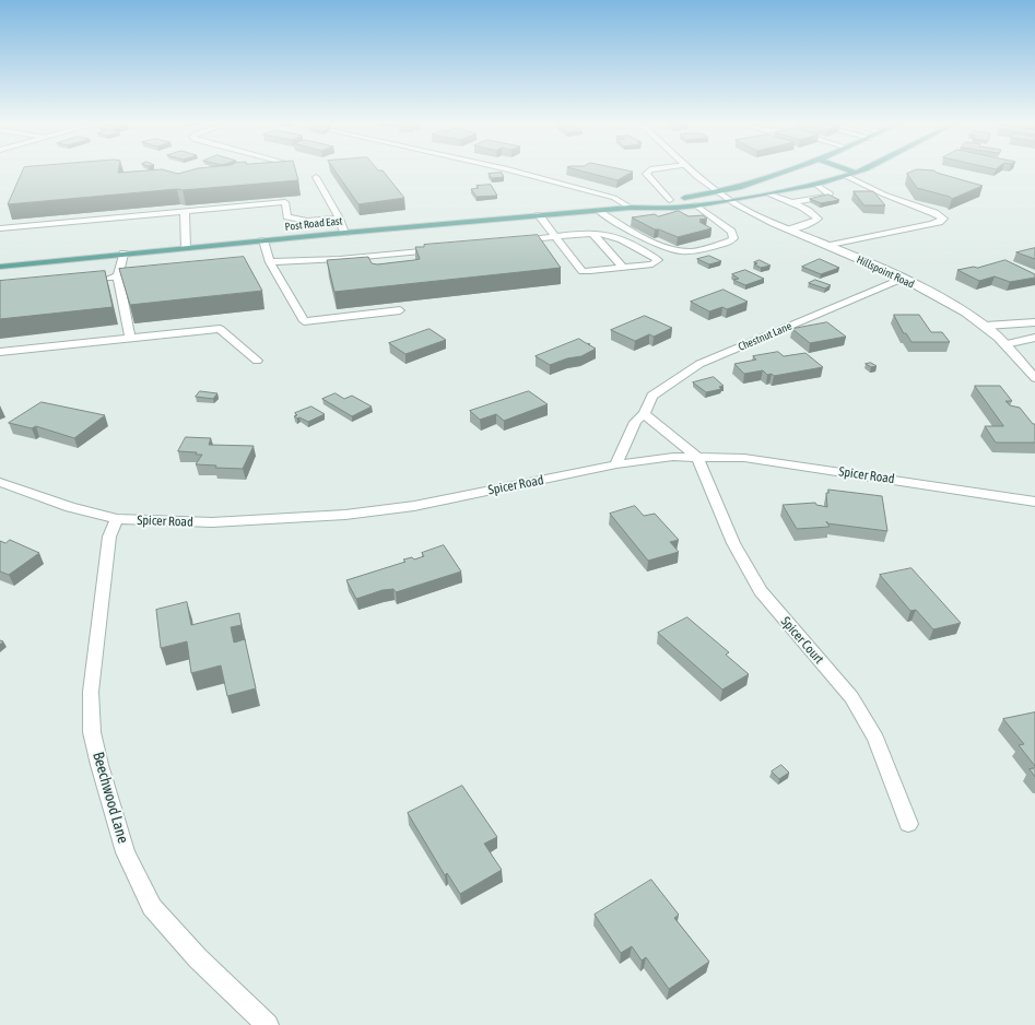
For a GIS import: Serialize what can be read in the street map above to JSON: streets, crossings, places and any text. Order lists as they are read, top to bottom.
{
  "streets": {
    "main road": ["Post Road East"],
    "street": [
      "Hillspoint Road",
      "Chestnut Lane",
      "Spicer Road",
      "Spicer Court",
      "Beechwood Lane"
    ]
  },
  "crossings": [
    ["Post Road East", "Hillspoint Road"],
    ["Hillspoint Road", "Chestnut Lane"],
    ["Chestnut Lane", "Spicer Road"],
    ["Spicer Road", "Spicer Court"],
    ["Spicer Road", "Beechwood Lane"]
  ]
}
